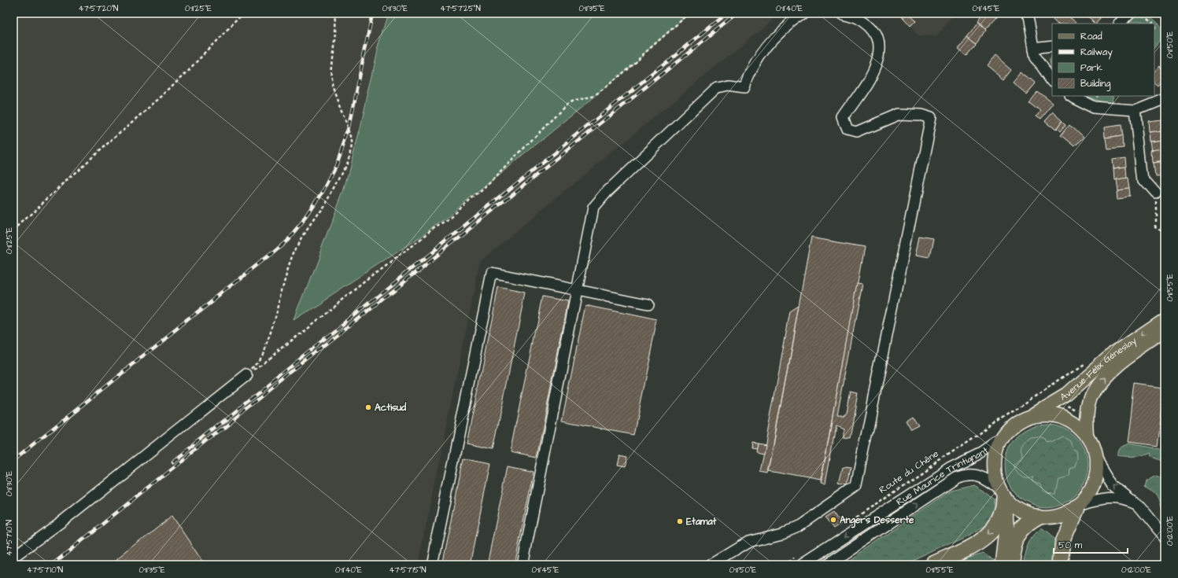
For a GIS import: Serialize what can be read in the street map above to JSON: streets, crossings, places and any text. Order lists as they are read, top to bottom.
{
  "streets": {
    "main road": ["Avenue Félix Géneslay"],
    "street": ["Rue Maurice Trintignant"],
    "path": ["Route du Chêne"]
  },
  "crossings": [
    ["Avenue Félix Géneslay", "Rue Maurice Trintignant"]
  ],
  "places": ["Actisud", "Angers Desserte", "Etamat"],
  "legend": [
    "Road",
    "Railway",
    "Park",
    "Building"
  ],
  "scale_bar": "50 m",
  "coordinates": [
    "47°57'20\"N",
    "0°11'25\"E",
    "0°11'30\"E",
    "47°57'25\"N",
    "0°11'35\"E",
    "0°11'40\"E",
    "0°11'45\"E",
    "0°11'50\"E",
    "0°11'55\"E",
    "0°12'00\"E",
    "47°57'10\"N",
    "47°57'15\"N"
  ]
}
